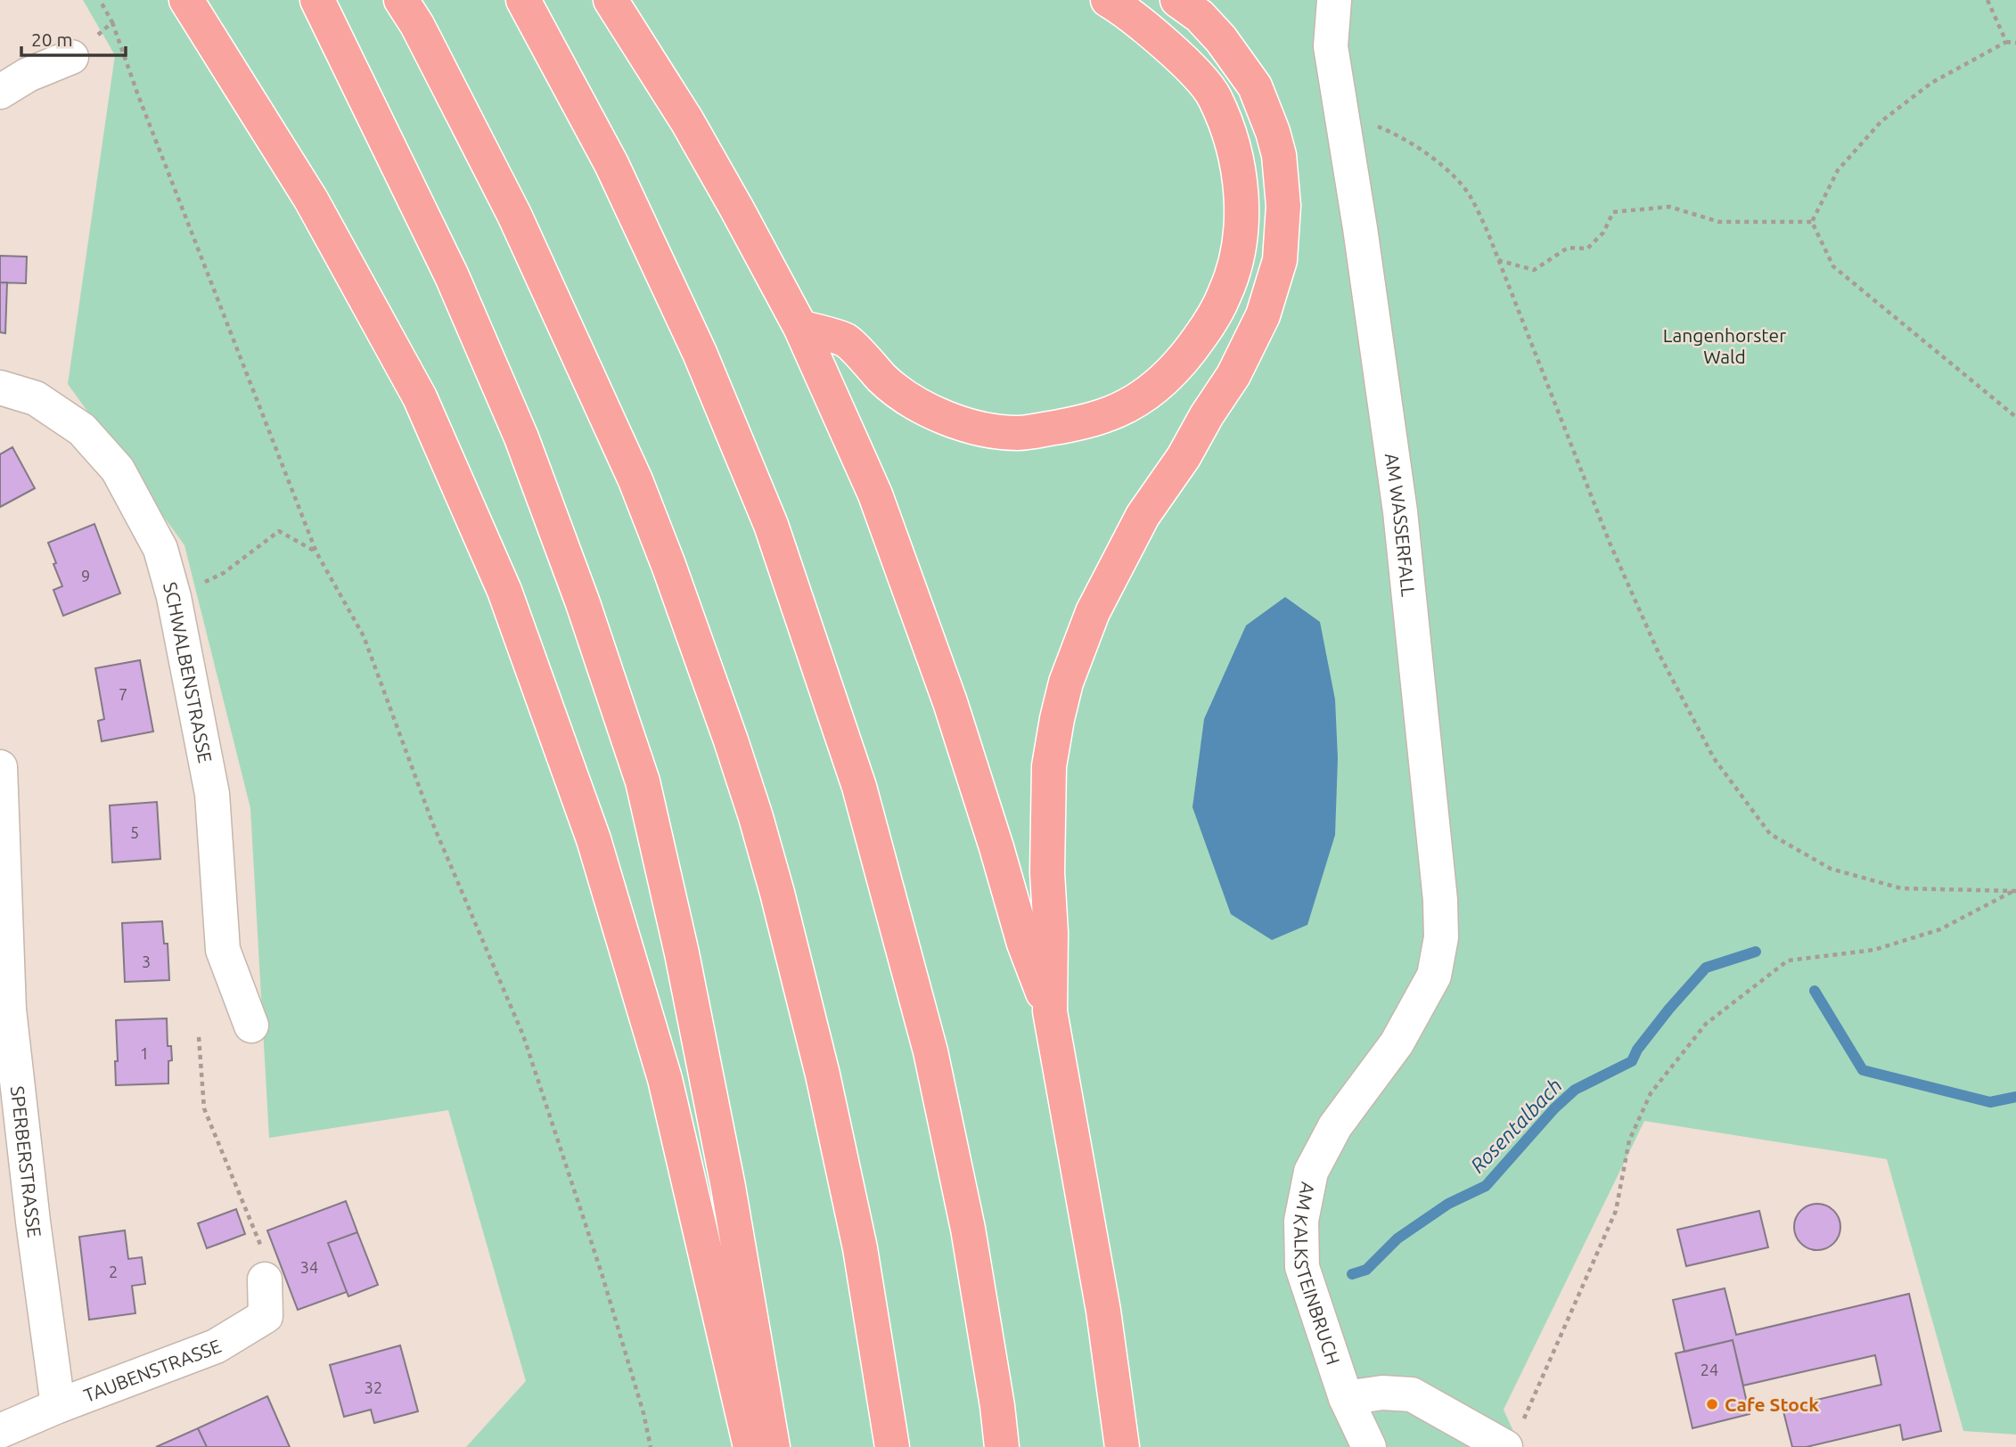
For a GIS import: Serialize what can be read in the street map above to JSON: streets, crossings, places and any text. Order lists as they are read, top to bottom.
{
  "streets": {
    "street": [
      "AM WASSERFALL",
      "SCHWALBENSTRASSE",
      "SPERBERSTRASSE",
      "AM KALKSTEINBRUCH",
      "TAUBENSTRASSE"
    ]
  },
  "crossings": [
    ["AM WASSERFALL", "AM KALKSTEINBRUCH"],
    ["SPERBERSTRASSE", "TAUBENSTRASSE"]
  ],
  "water": ["Rosentalbach"],
  "parks": ["Langenhorster Wald"],
  "places": ["Cafe Stock"],
  "house_numbers": [
    "9",
    "7",
    "5",
    "3",
    "1",
    "34",
    "2",
    "24",
    "32"
  ],
  "scale_bar": "20 m"
}
